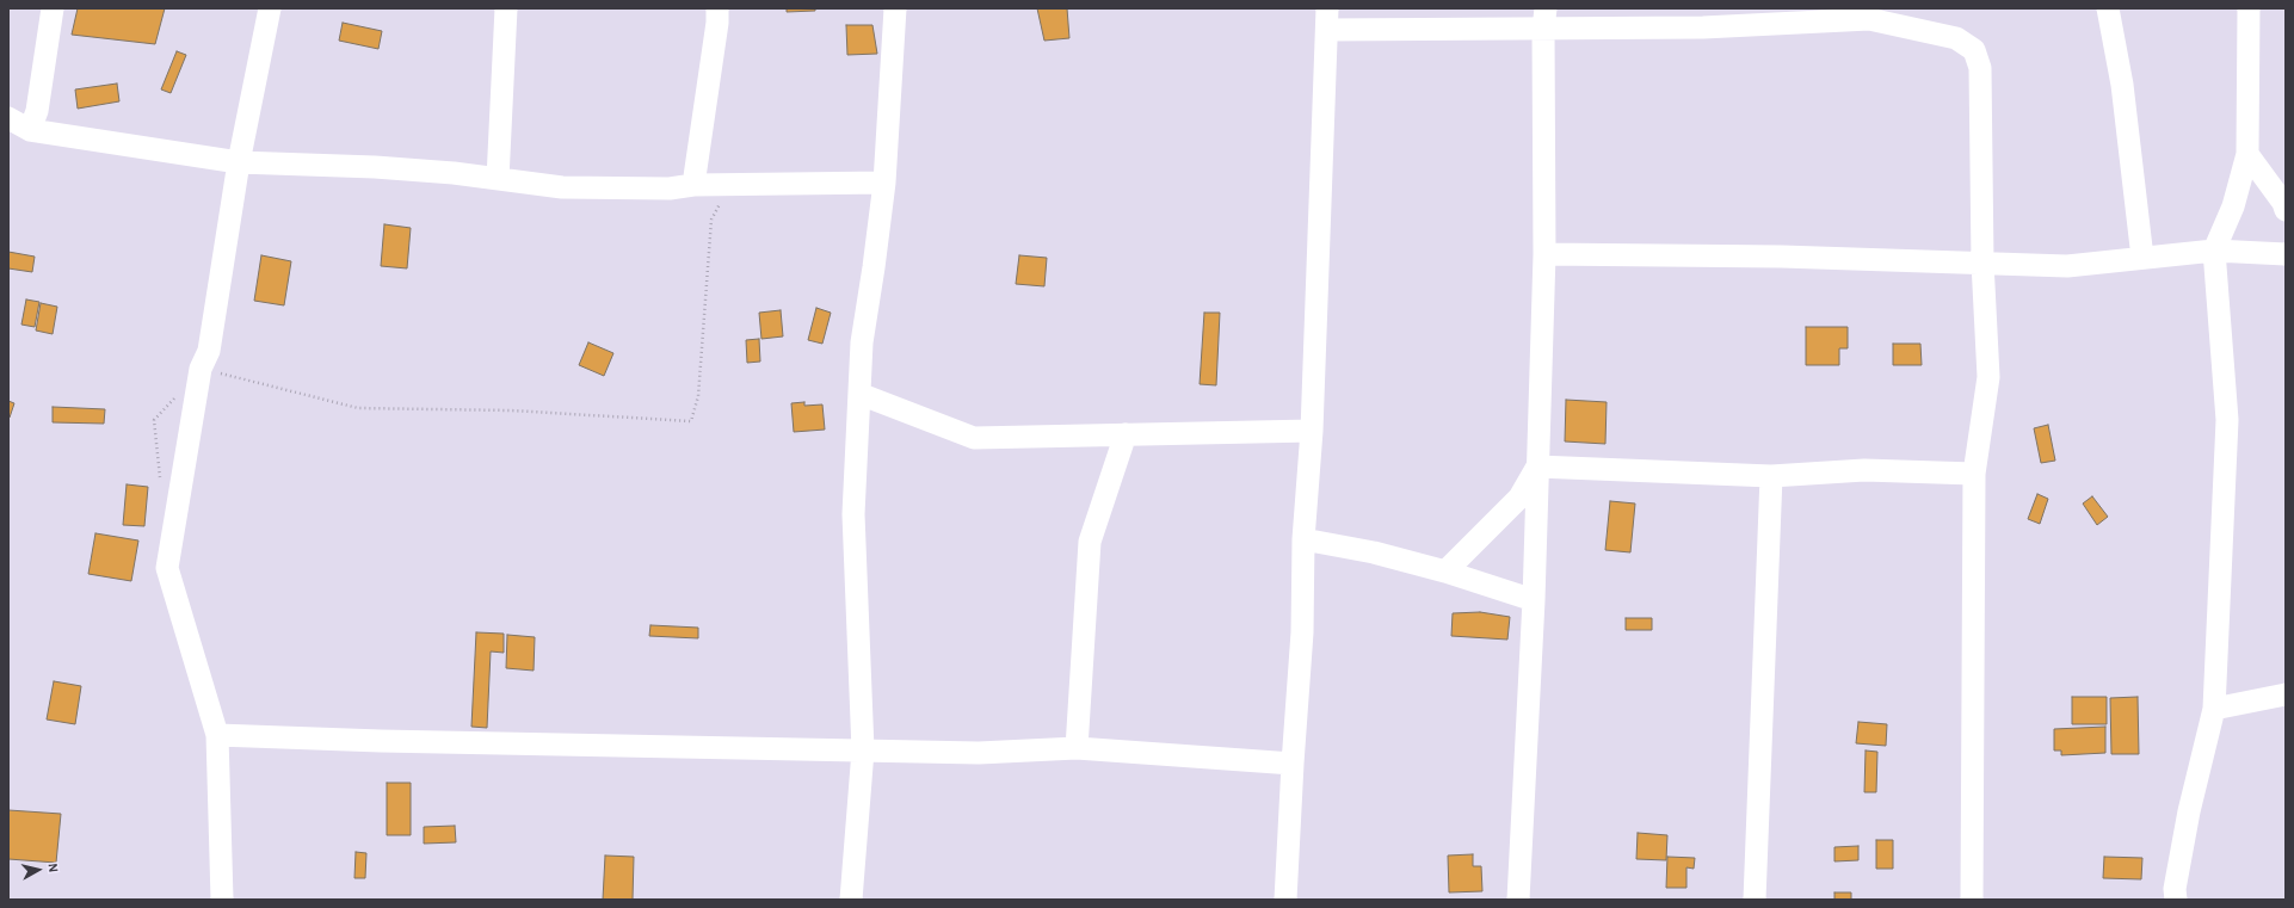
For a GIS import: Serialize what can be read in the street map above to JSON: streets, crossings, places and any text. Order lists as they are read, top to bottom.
{
  "north": "right"
}
